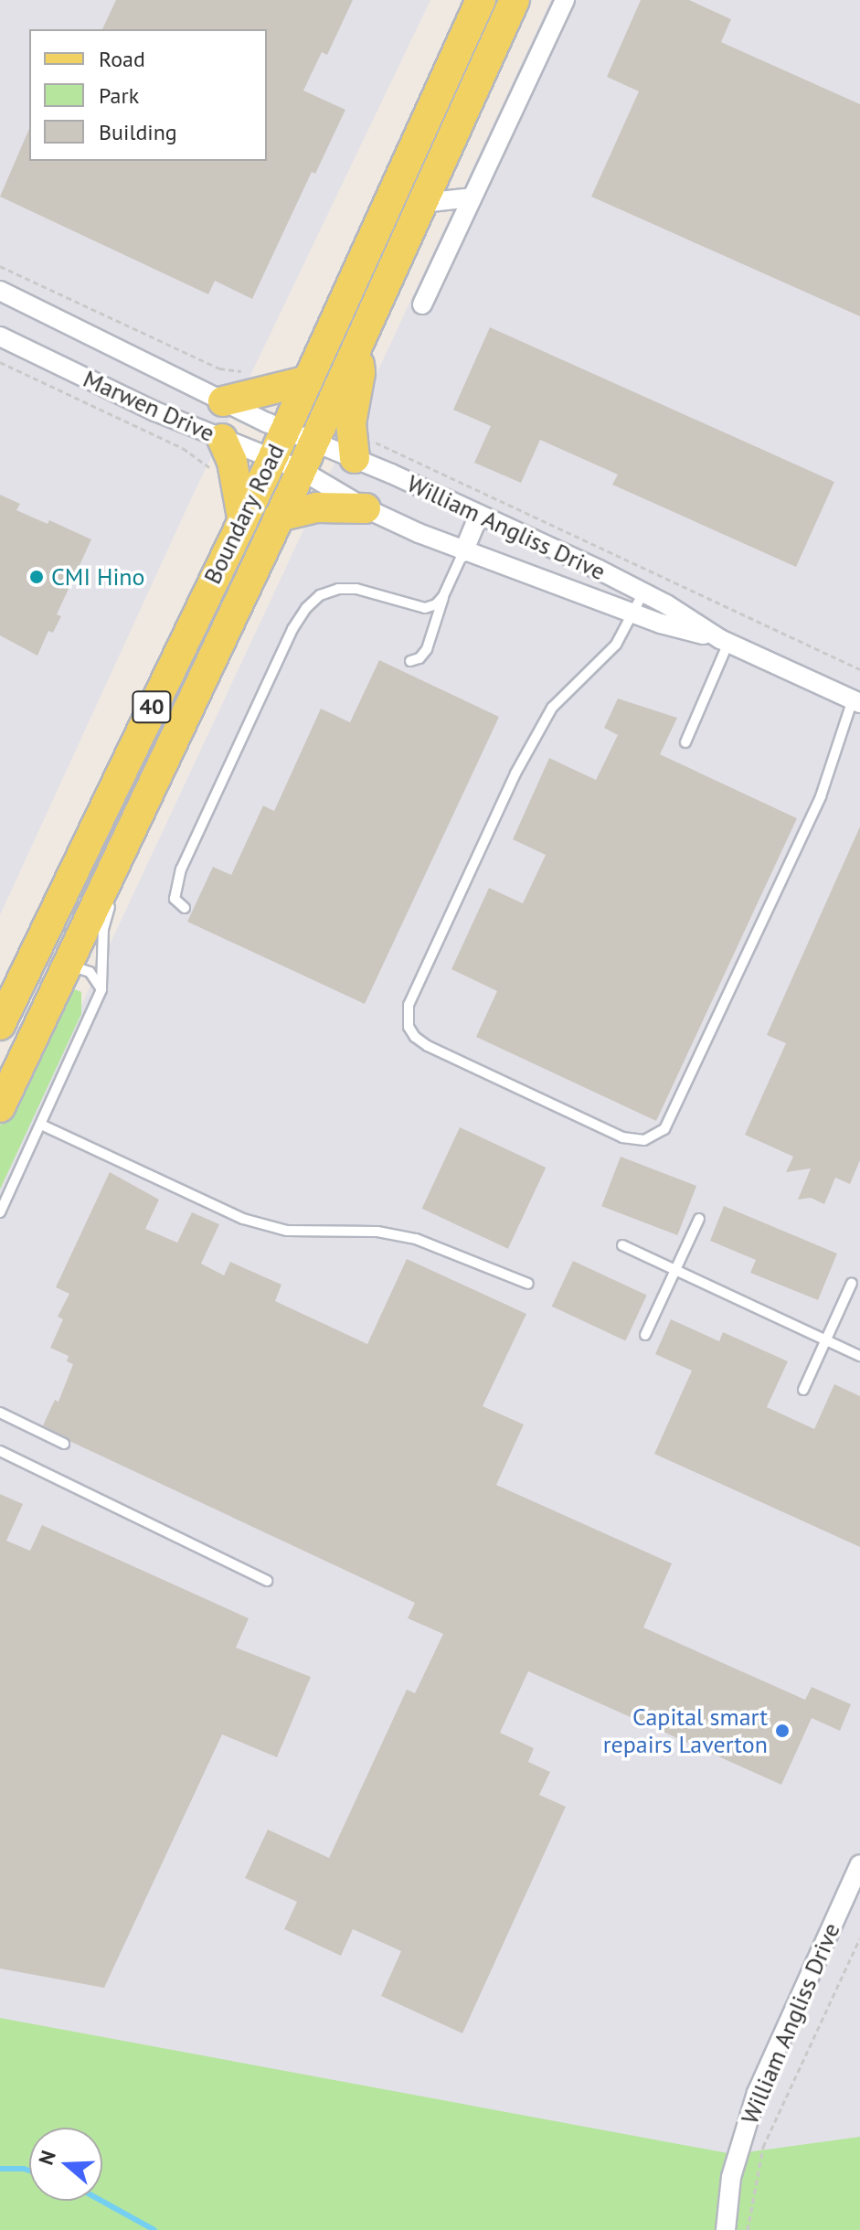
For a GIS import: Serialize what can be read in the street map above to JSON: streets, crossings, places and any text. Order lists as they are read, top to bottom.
{
  "streets": {
    "main road": ["Boundary Road", "40"],
    "street": ["Marwen Drive", "William Angliss Drive"]
  },
  "crossings": [
    ["Marwen Drive", "Boundary Road"],
    ["Marwen Drive", "William Angliss Drive"],
    ["Boundary Road", "William Angliss Drive"]
  ],
  "places": ["CMI Hino", "Capital smart repairs Laverton"],
  "legend": ["Road", "Park", "Building"],
  "north": "left"
}
